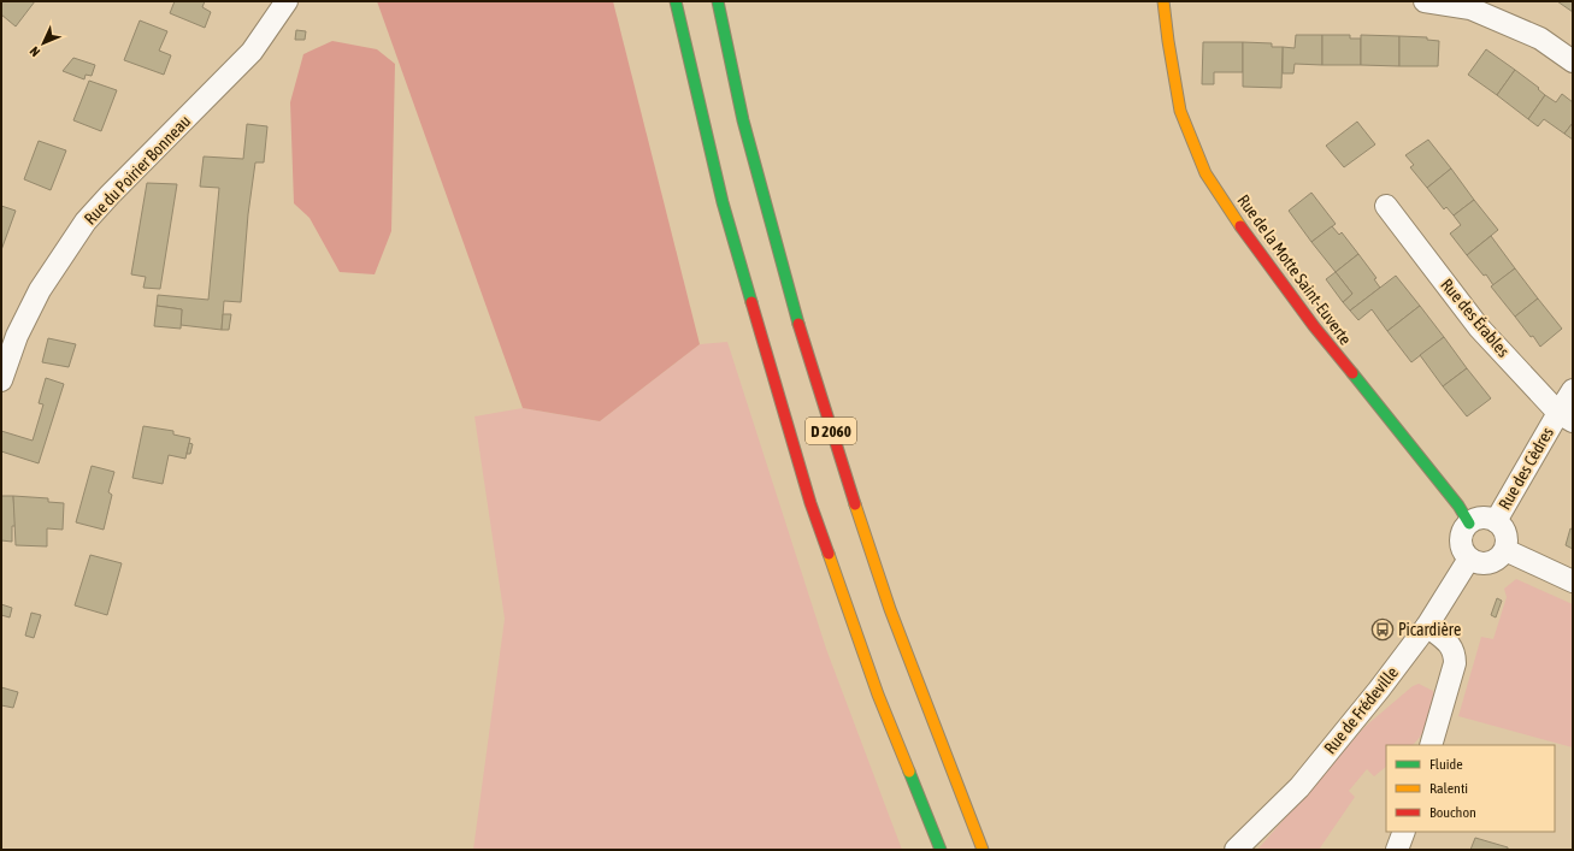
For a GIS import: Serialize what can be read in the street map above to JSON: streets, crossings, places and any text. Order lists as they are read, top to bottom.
{
  "streets": {
    "main road": ["Rue de la Motte Saint-Euverte", "D 2060"],
    "street": [
      "Rue du Poirier Bonneau",
      "Rue des Érables",
      "Rue des Cèdres",
      "Rue de Frédeville"
    ]
  },
  "crossings": [
    ["Rue de la Motte Saint-Euverte", "Rue des Cèdres"],
    ["Rue de la Motte Saint-Euverte", "Rue de Frédeville"],
    ["Rue des Érables", "Rue des Cèdres"],
    ["Rue des Cèdres", "Rue de Frédeville"]
  ],
  "places": {
    "bus stop": ["Picardière"]
  },
  "legend": ["Fluide", "Ralenti", "Bouchon"],
  "north": "bottom left"
}
